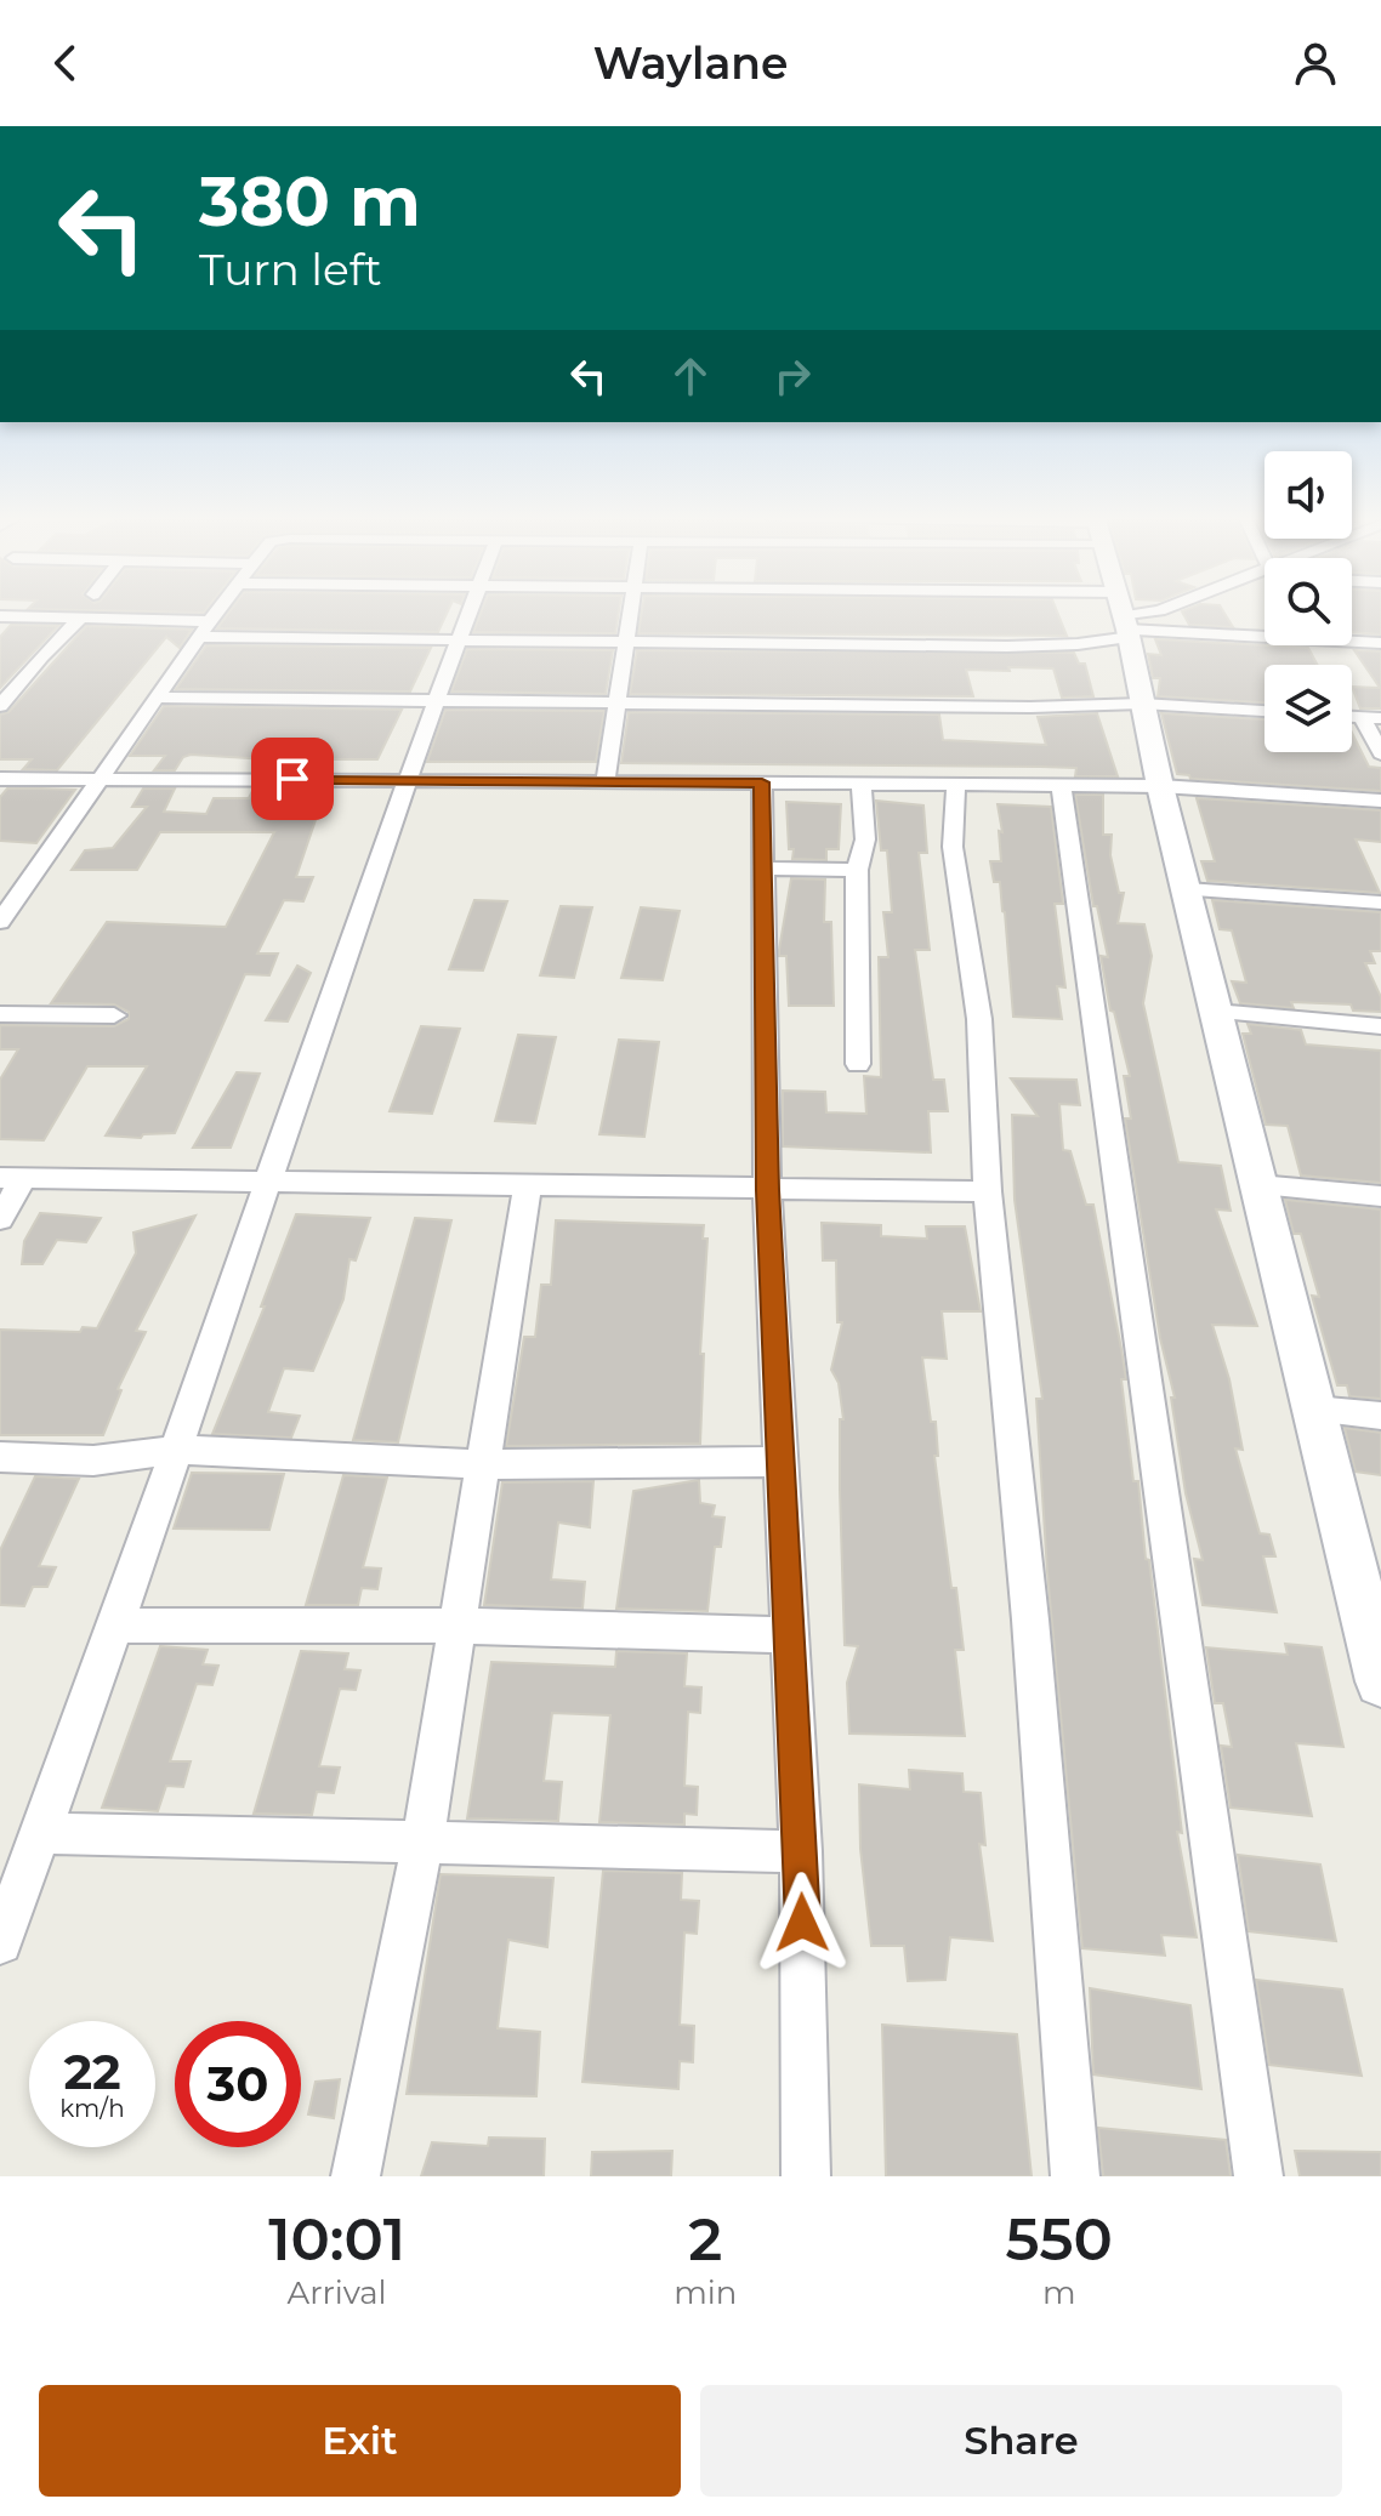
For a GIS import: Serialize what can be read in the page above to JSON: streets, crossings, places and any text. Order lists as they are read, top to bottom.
{
  "page": {
    "header": "Waylane",
    "turn": ["380 m", "Turn left"],
    "speed": "22 km/h",
    "limit": "30",
    "eta": [
      "10:01",
      "Arrival",
      "2",
      "min",
      "550",
      "m"
    ],
    "buttons": ["Exit", "Share"]
  }
}
